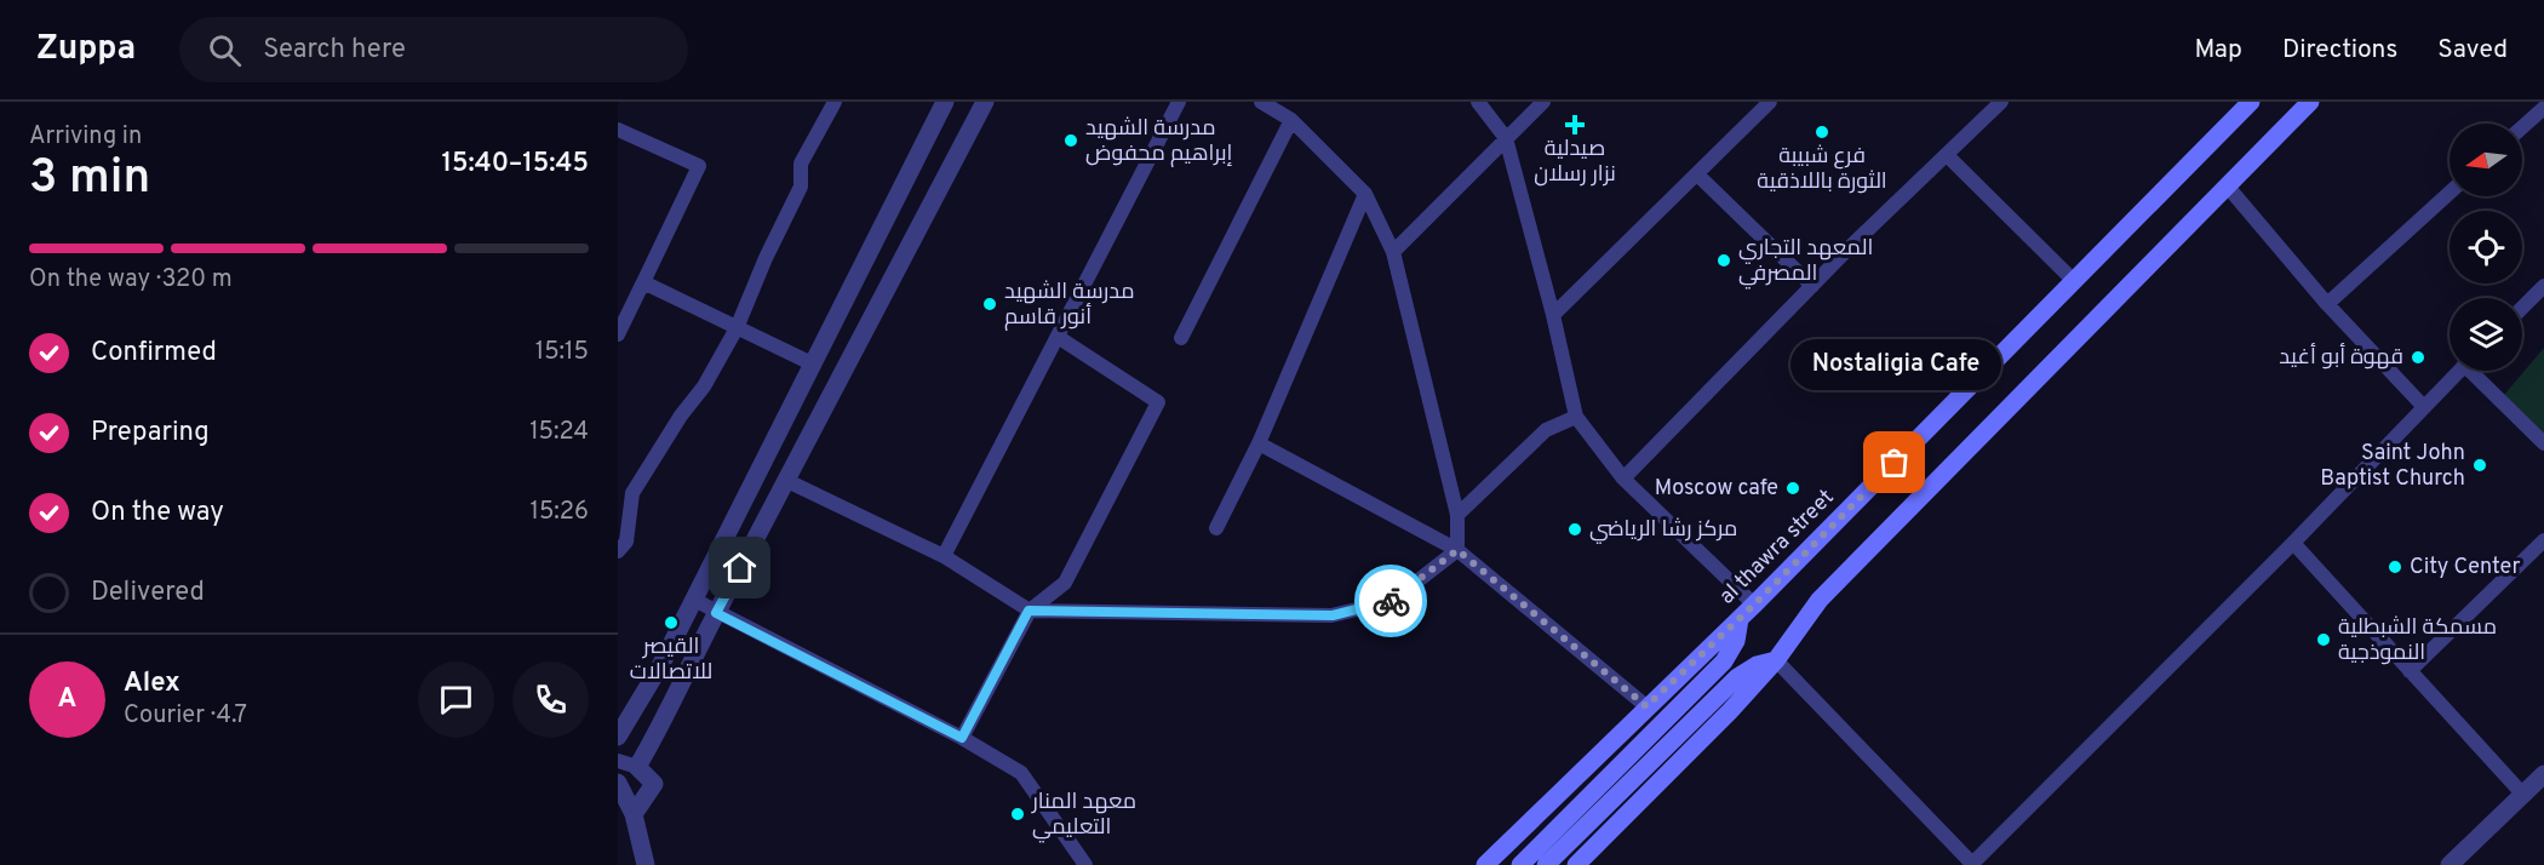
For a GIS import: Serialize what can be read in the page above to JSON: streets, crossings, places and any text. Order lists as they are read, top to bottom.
{
  "streets": {
    "main road": ["al thawra street"]
  },
  "places": {
    "health": ["صيدلية نزار رسلان"],
    "other": [
      "فرع شبيبة الثورة باللاذقية",
      "مدرسة الشهيد إبراهيم محفوض",
      "المعهد التجاري المصرفي",
      "مدرسة الشهيد أنور قاسم",
      "قهوة أبو أغيد",
      "Nostaligia Cafe",
      "Saint John Baptist Church",
      "Moscow cafe",
      "مركز رشا الرياضي",
      "City Center",
      "القيصر للاتصالات",
      "مسمكة الشبطلية النموذجية",
      "معهد المنار التعليمي"
    ]
  },
  "north": "left",
  "page": {
    "header": "Zuppa",
    "search": "Search here",
    "nav": ["Map", "Directions", "Saved"],
    "heading": ["3 min", "Arriving in", "15:40–15:45"],
    "panel": ["Alex", "Courier · 4.7"],
    "bar": "On the way · 320 m",
    "list": [
      ["Confirmed", "15:15"],
      ["Preparing", "15:24"],
      ["On the way", "15:26"],
      "Delivered"
    ],
    "bubble": "Nostaligia Cafe",
    "round": "A"
  }
}
